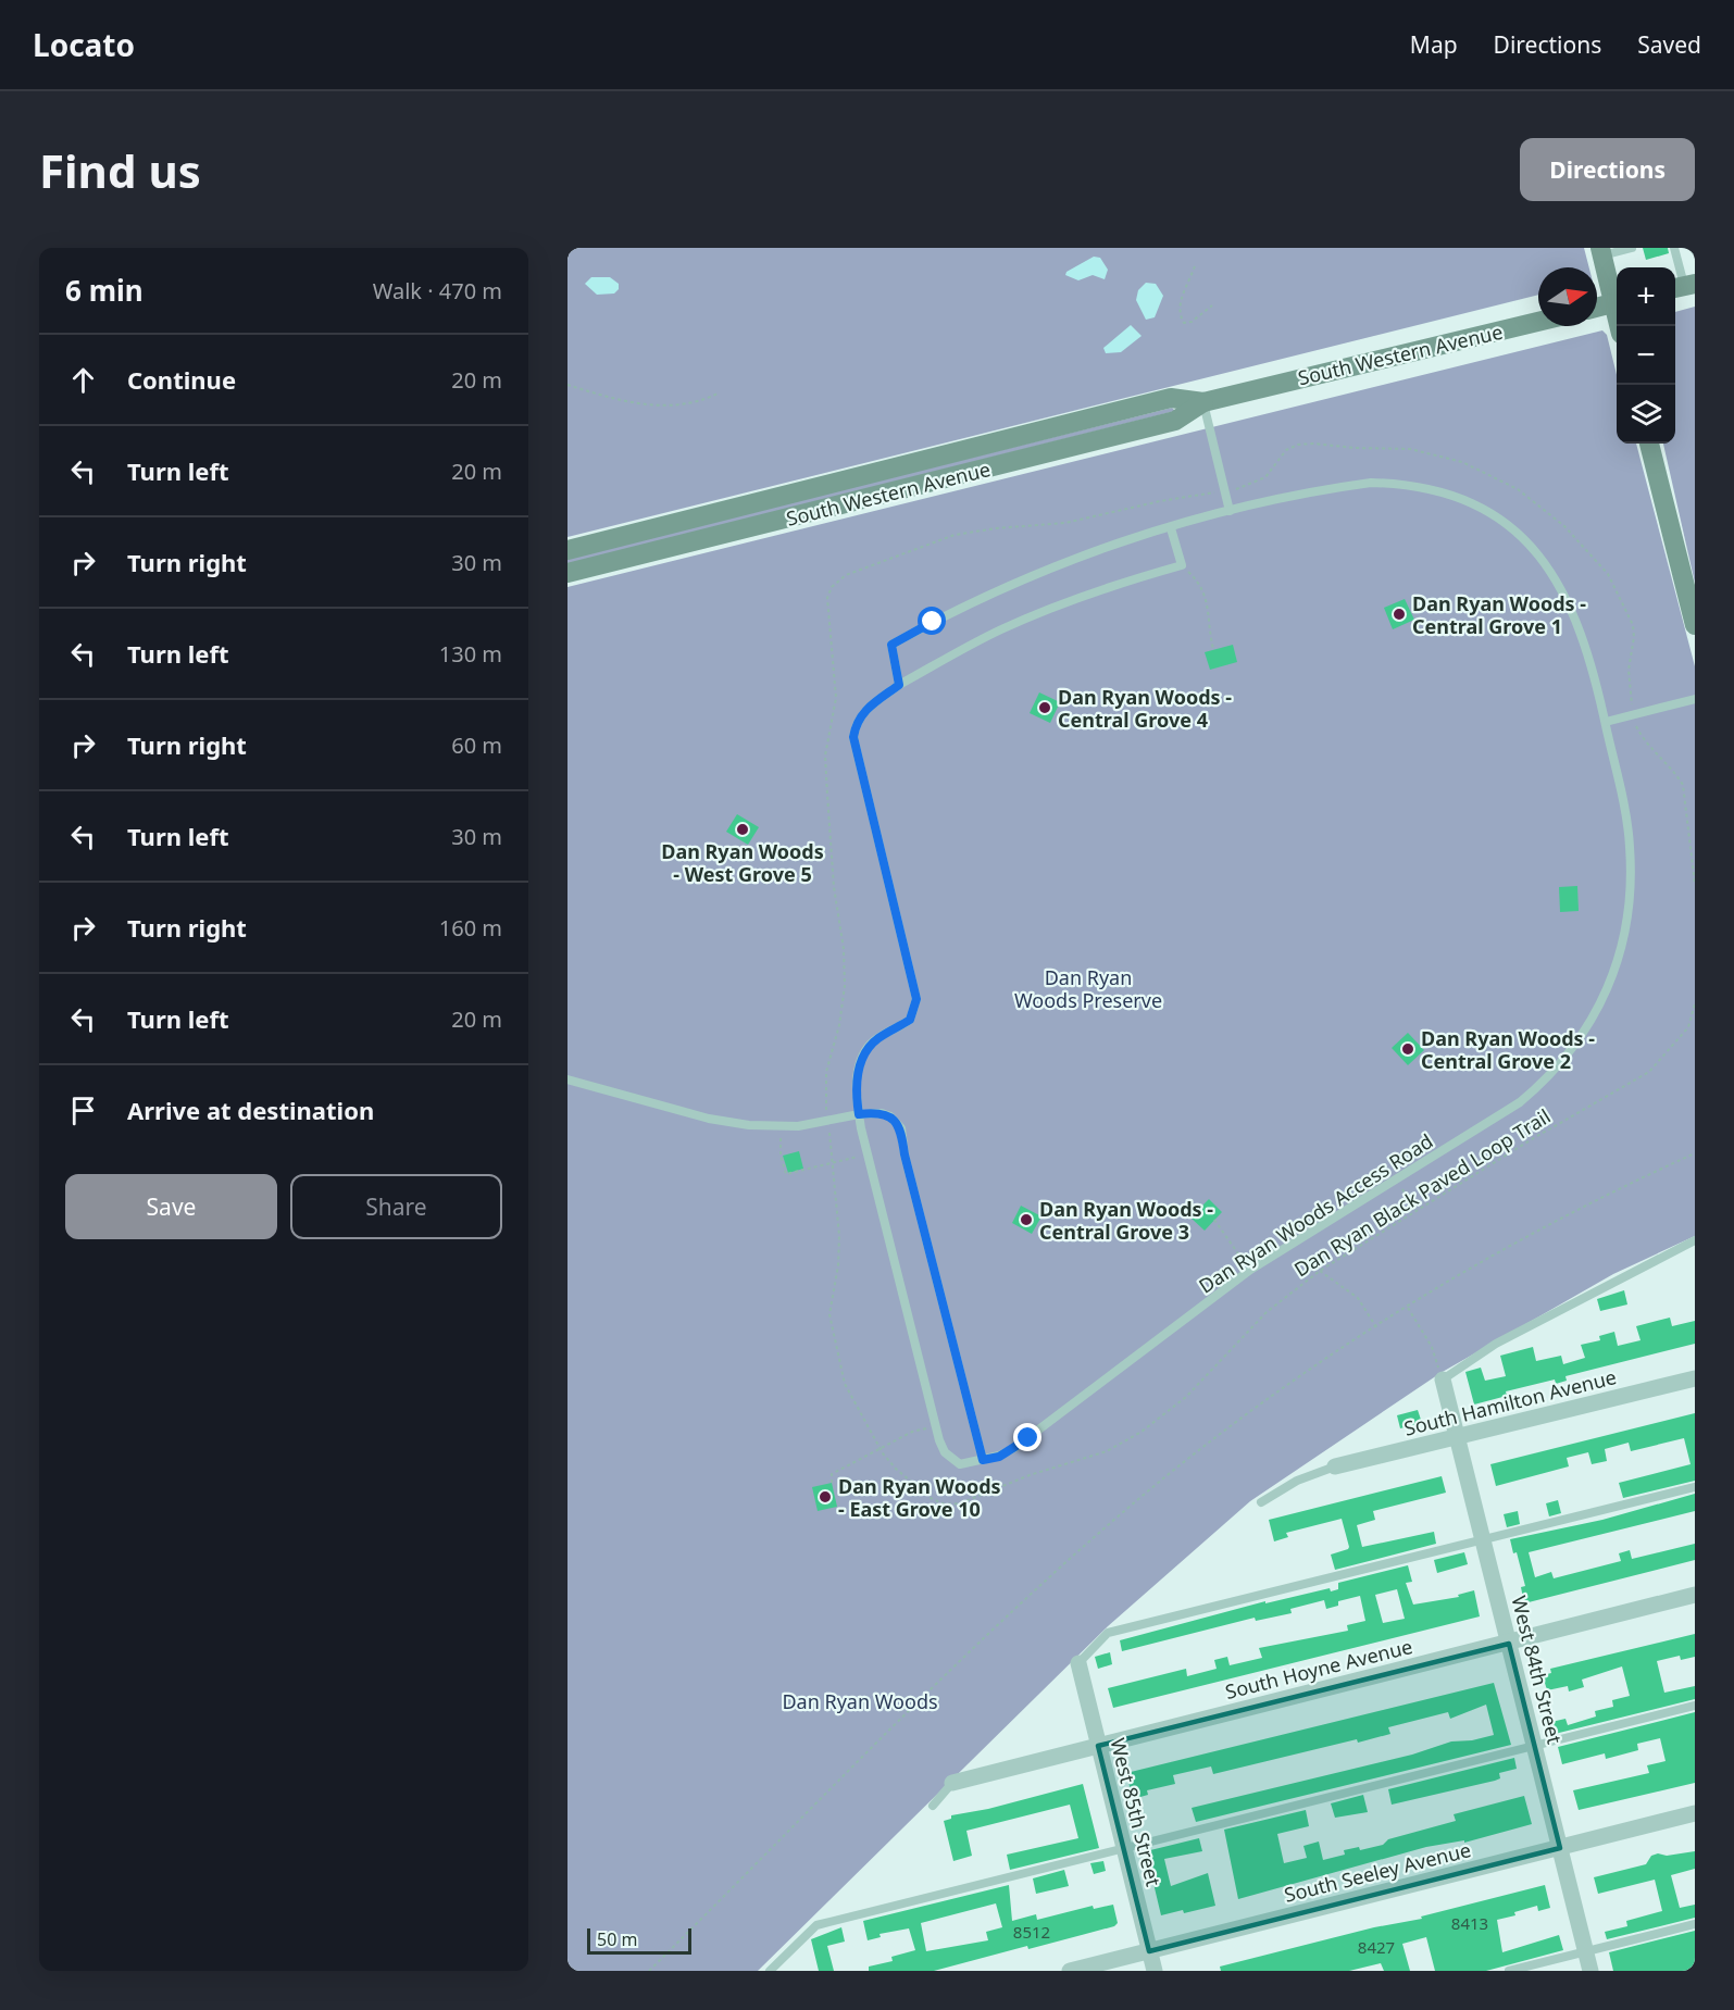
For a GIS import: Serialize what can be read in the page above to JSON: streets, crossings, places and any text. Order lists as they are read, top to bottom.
{
  "streets": {
    "main road": ["South Western Avenue"],
    "street": [
      "South Hamilton Avenue",
      "South Hoyne Avenue",
      "West 84th Street",
      "West 85th Street",
      "South Seeley Avenue"
    ],
    "lane": ["Dan Ryan Woods Access Road"],
    "path": ["Dan Ryan Black Paved Loop Trail"]
  },
  "crossings": [
    ["South Hamilton Avenue", "West 84th Street"],
    ["South Hoyne Avenue", "West 84th Street"],
    ["South Hoyne Avenue", "West 85th Street"],
    ["West 84th Street", "South Seeley Avenue"],
    ["West 85th Street", "South Seeley Avenue"]
  ],
  "parks": ["Dan Ryan Woods Preserve", "Dan Ryan Woods"],
  "places": [
    "Dan Ryan Woods - Central Grove 1",
    "Dan Ryan Woods - Central Grove 4",
    "Dan Ryan Woods - West Grove 5",
    "Dan Ryan Woods - Central Grove 2",
    "Dan Ryan Woods - Central Grove 3",
    "Dan Ryan Woods - East Grove 10"
  ],
  "house_numbers": ["8413", "8512", "8427"],
  "scale_bar": "50 m",
  "north": "right",
  "page": {
    "header": "Locato",
    "nav": ["Map", "Directions", "Saved"],
    "buttons": [
      "Directions",
      ["Save", "Share"]
    ],
    "title": "Find us",
    "heading": ["6 min", "Walk · 470 m"],
    "map_buttons": ["+", "−"],
    "list": [
      ["Continue", "20 m"],
      ["Turn left", "20 m"],
      ["Turn right", "30 m"],
      ["Turn left", "130 m"],
      ["Turn right", "60 m"],
      ["Turn left", "30 m"],
      ["Turn right", "160 m"],
      ["Turn left", "20 m"],
      "Arrive at destination"
    ],
    "scale": "50 m"
  }
}
